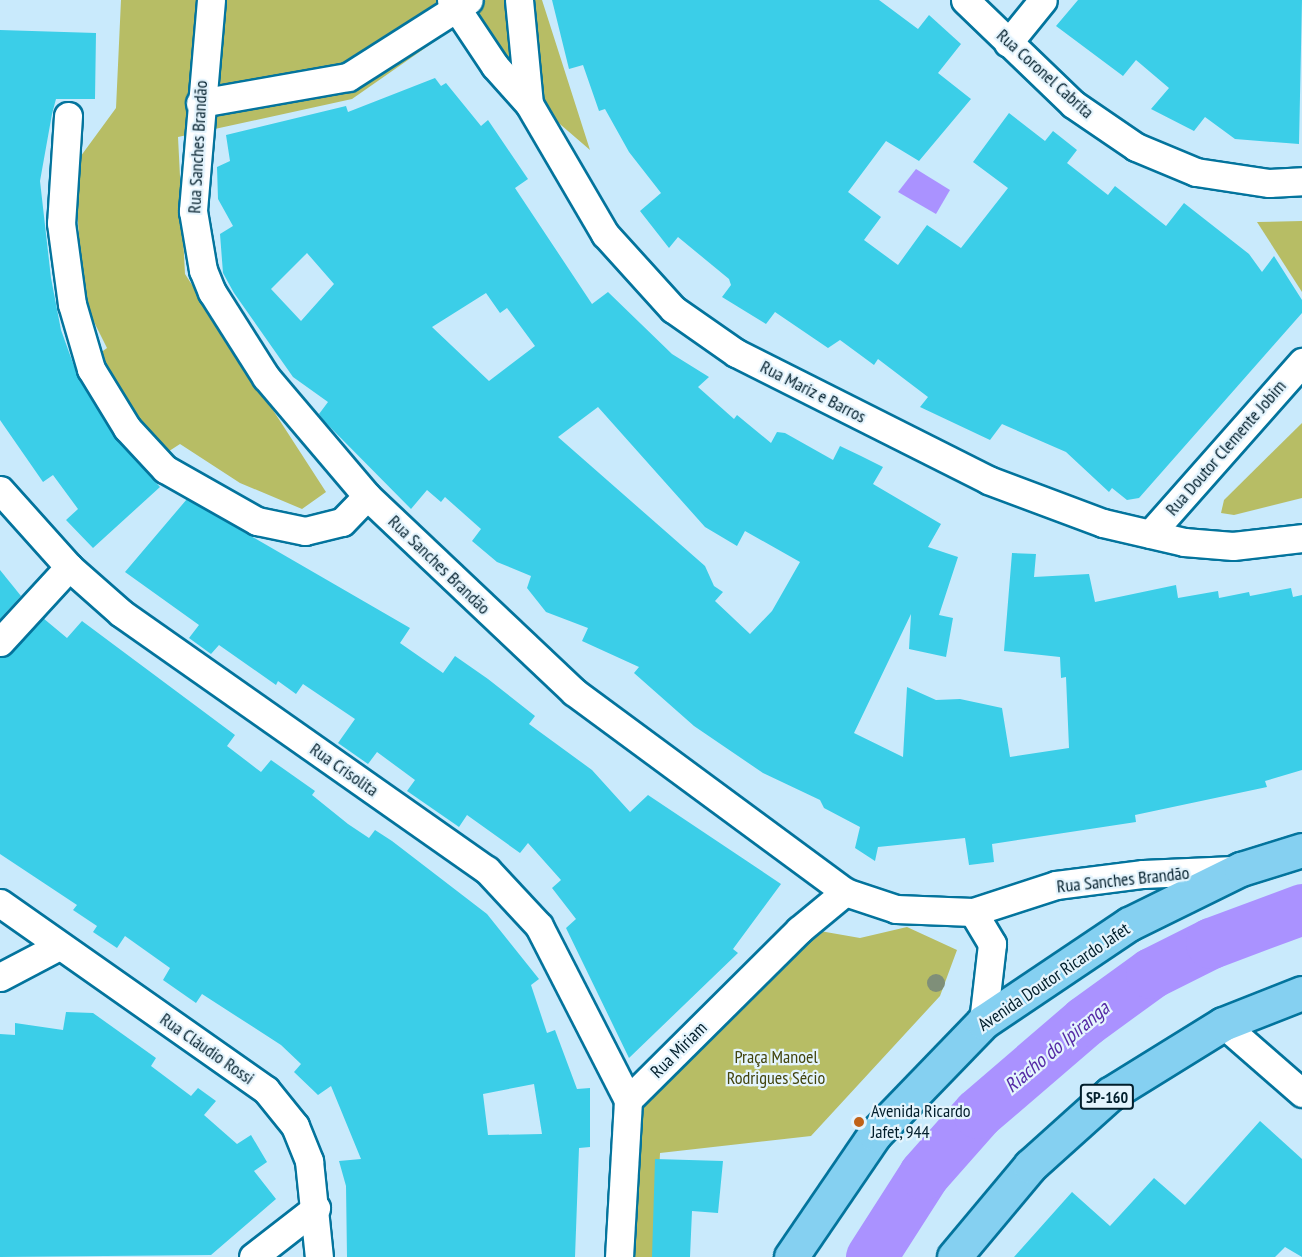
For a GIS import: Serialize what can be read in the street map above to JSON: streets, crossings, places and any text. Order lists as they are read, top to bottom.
{
  "streets": {
    "main road": ["Avenida Doutor Ricardo Jafet", "SP-160"],
    "street": [
      "Rua Coronel Cabrita",
      "Rua Sanches Brandão",
      "Rua Mariz e Barros",
      "Rua Doutor Clemente Jobim",
      "Rua Crisolita",
      "Rua Cláudio Rossi",
      "Rua Miriam"
    ]
  },
  "crossings": [
    ["Rua Sanches Brandão", "Avenida Doutor Ricardo Jafet"],
    ["Rua Sanches Brandão", "Rua Miriam"],
    ["Rua Mariz e Barros", "Rua Doutor Clemente Jobim"],
    ["Rua Crisolita", "Rua Miriam"]
  ],
  "water": ["Riacho do Ipiranga"],
  "parks": ["Praça Manoel Rodrigues Sécio"],
  "places": ["Avenida Ricardo Jafet, 944"]
}
